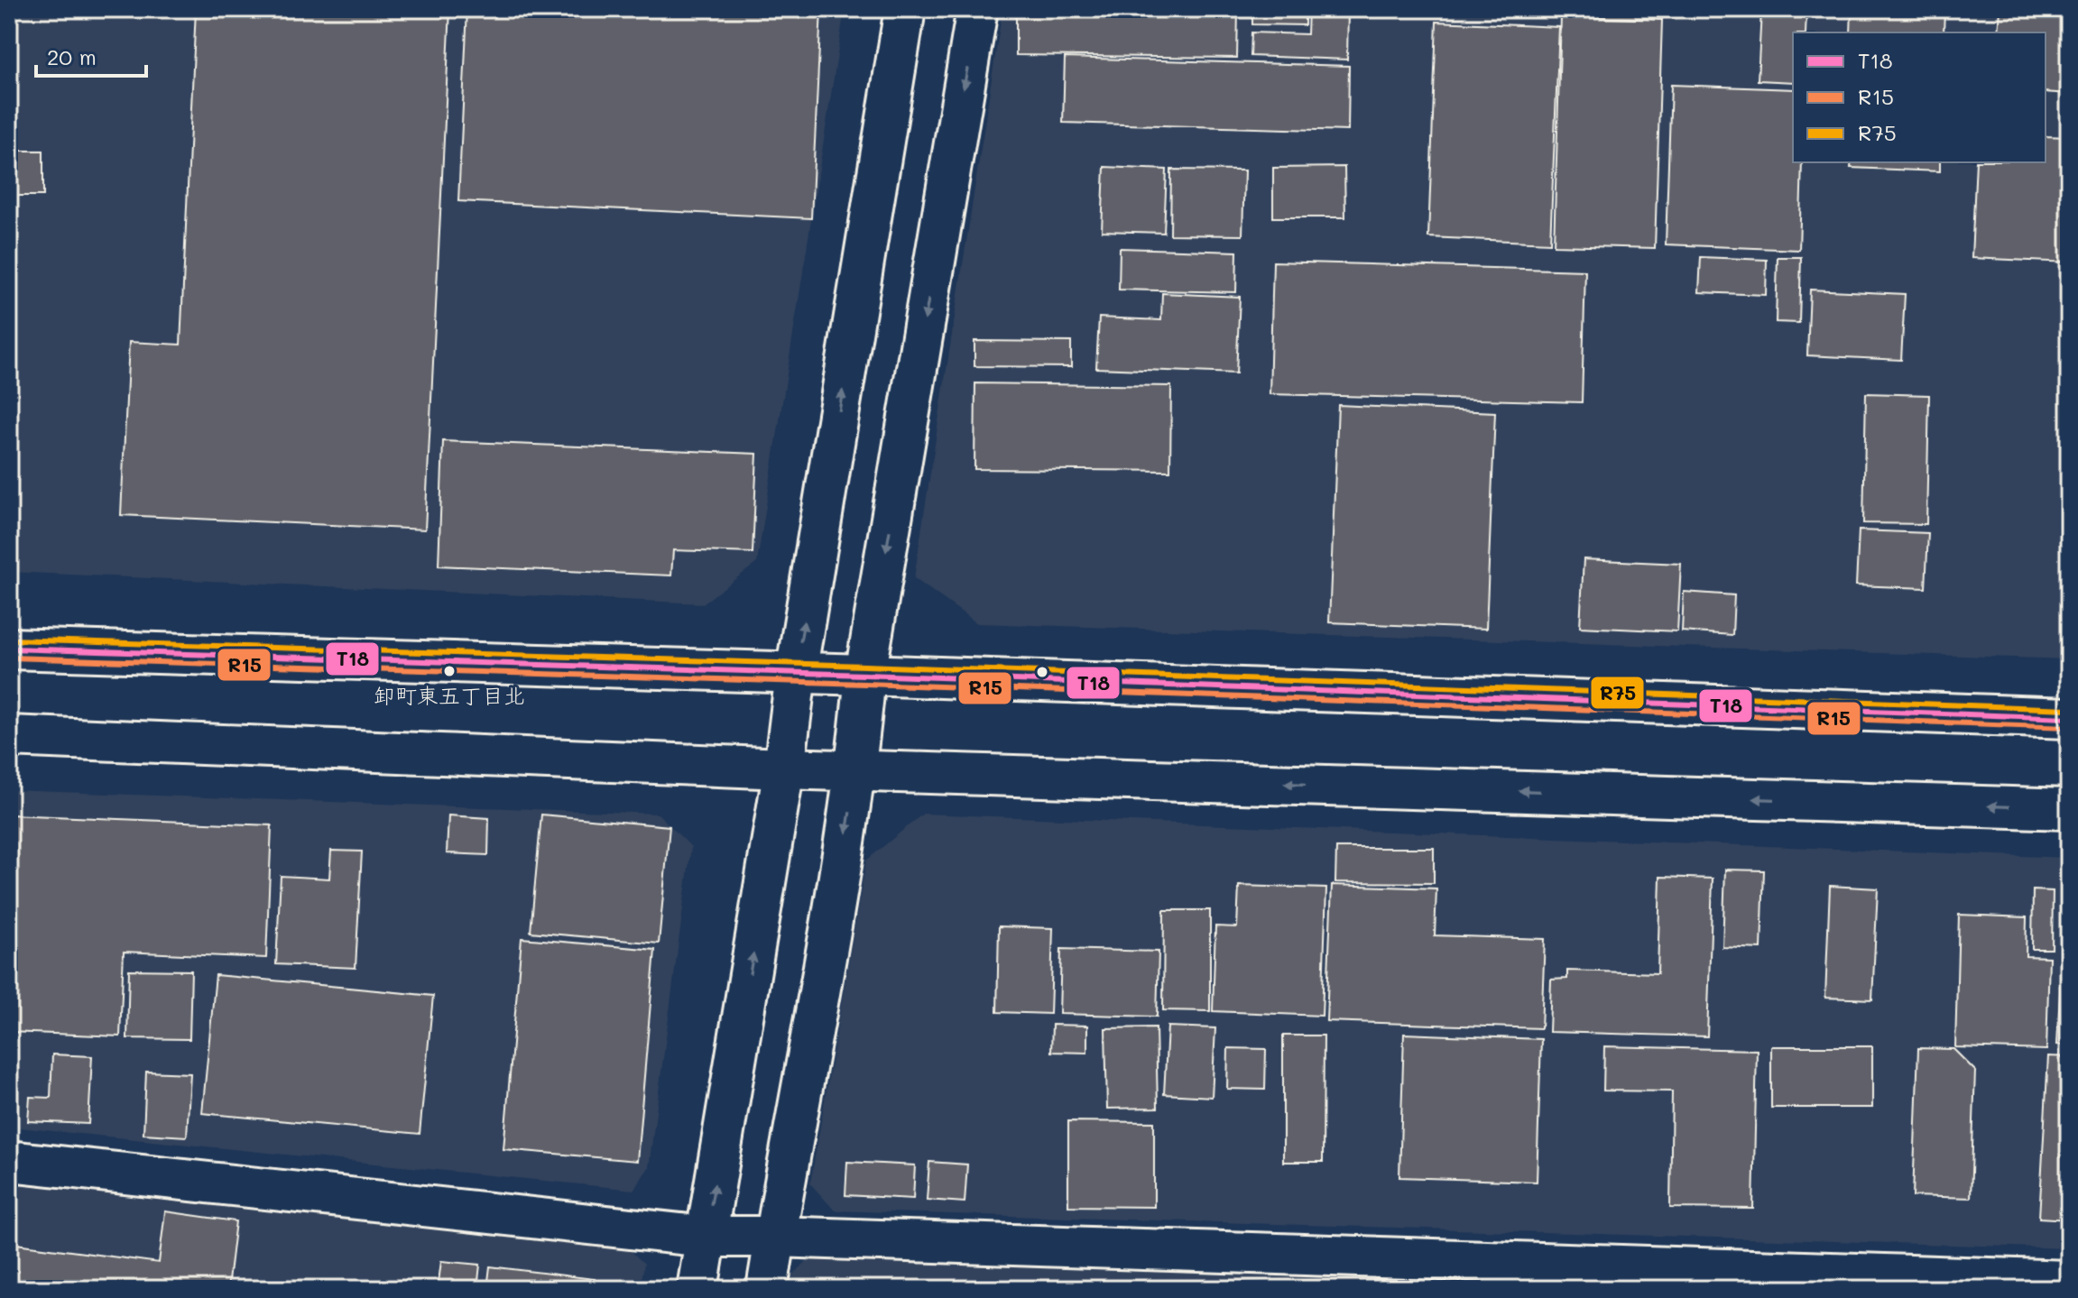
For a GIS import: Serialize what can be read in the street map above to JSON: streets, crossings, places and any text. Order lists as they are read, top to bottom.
{
  "places": ["卸町東五丁目北"],
  "lines": ["transit line R75", "transit line T18", "transit line R15"],
  "legend": ["T18", "R15", "R75"],
  "scale_bar": "20 m"
}
